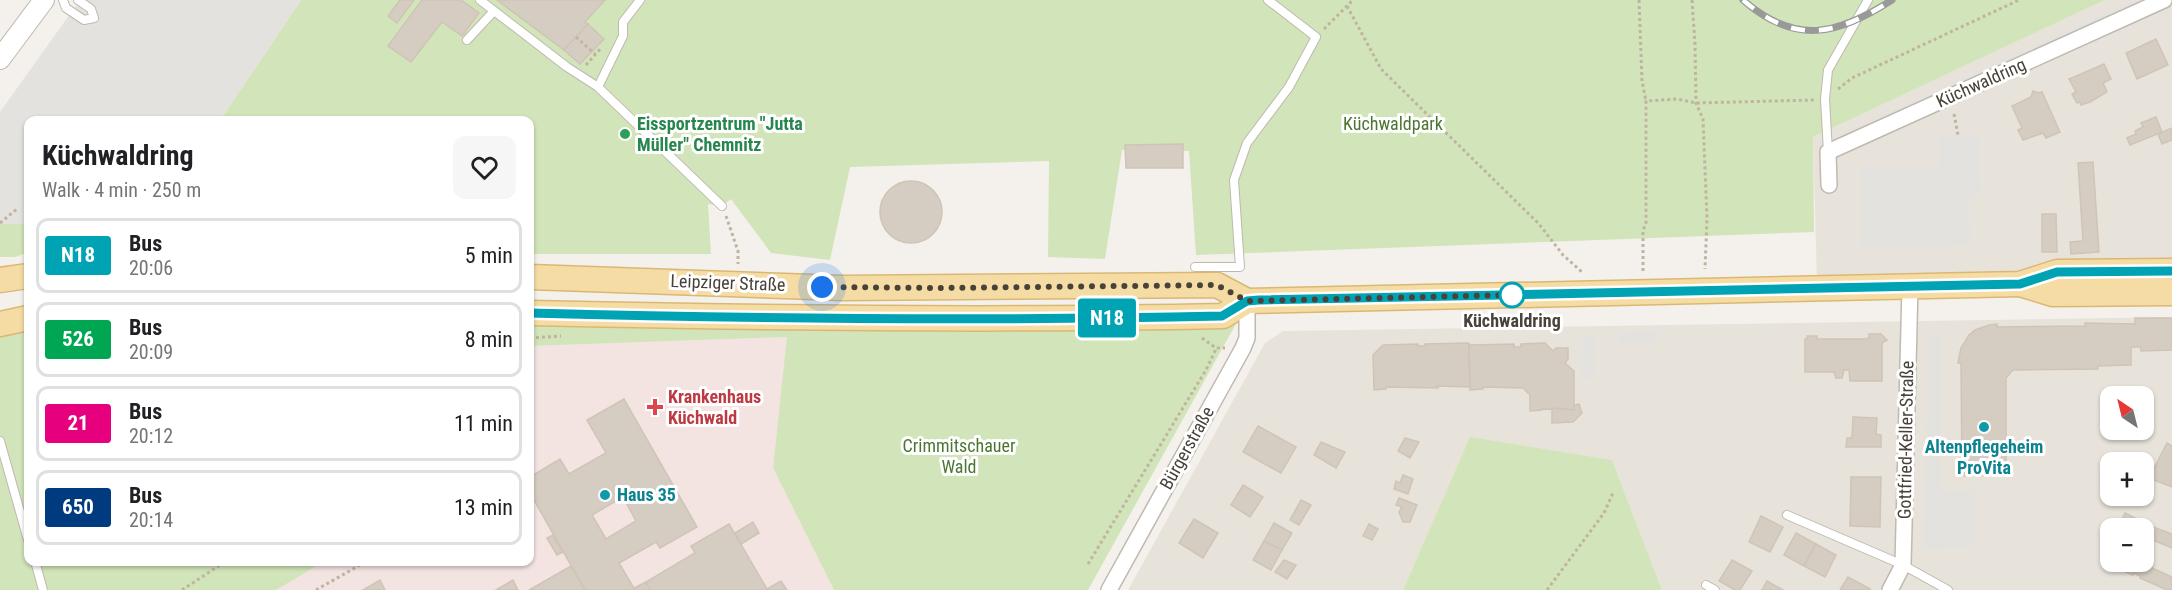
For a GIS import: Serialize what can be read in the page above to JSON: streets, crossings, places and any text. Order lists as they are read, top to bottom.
{
  "streets": {
    "main road": ["Leipziger Straße"],
    "street": ["Küchwaldring", "Gottfried-Keller-Straße", "Bürgerstraße"]
  },
  "crossings": [
    ["Leipziger Straße", "Gottfried-Keller-Straße"],
    ["Leipziger Straße", "Bürgerstraße"]
  ],
  "parks": ["Küchwaldpark", "Crimmitschauer Wald"],
  "places": {
    "other": [
      "Eissportzentrum \"Jutta Müller\" Chemnitz",
      "Küchwaldring",
      "Altenpflegeheim ProVita",
      "Haus 35"
    ],
    "health": ["Krankenhaus Küchwald"]
  },
  "lines": ["bus line N18"],
  "north": "top left",
  "page": {
    "on_map": "N18",
    "heading": ["Küchwaldring", "Walk · 4 min · 250 m"],
    "list": [
      {
        "mark": "N18",
        "name": "Bus",
        "note": "20:06",
        "value": "5 min"
      },
      {
        "mark": "526",
        "name": "Bus",
        "note": "20:09",
        "value": "8 min"
      },
      {
        "mark": "21",
        "name": "Bus",
        "note": "20:12",
        "value": "11 min"
      },
      {
        "mark": "650",
        "name": "Bus",
        "note": "20:14",
        "value": "13 min"
      }
    ],
    "map_buttons": ["+", "−"]
  }
}
